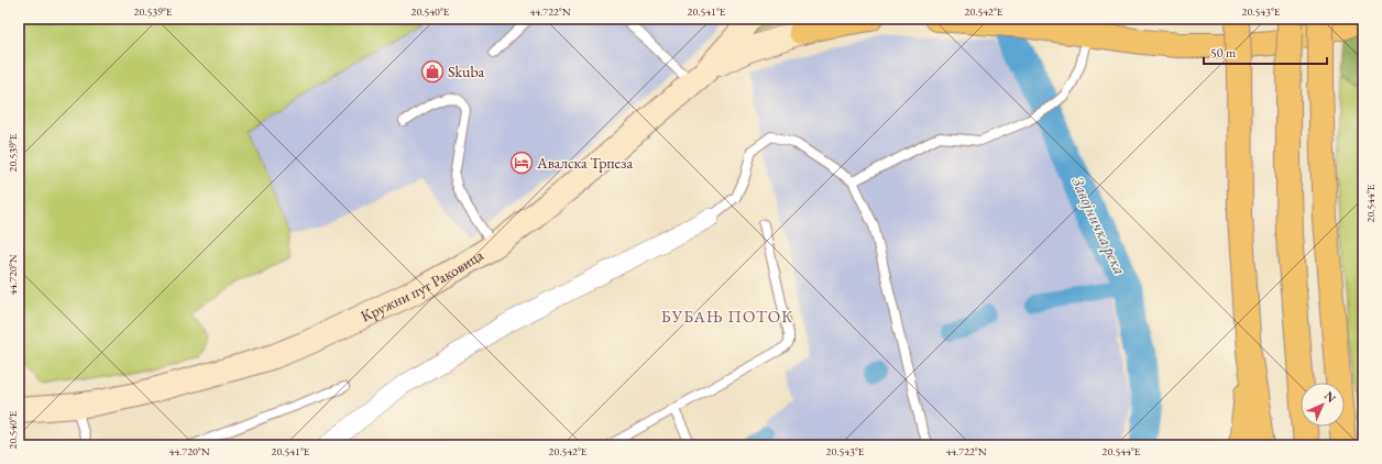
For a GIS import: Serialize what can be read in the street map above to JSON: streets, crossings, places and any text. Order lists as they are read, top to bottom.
{
  "streets": {
    "main road": ["Кружни пут Раковица"]
  },
  "districts": ["БУБАЊ ПОТОК"],
  "water": ["Завојничка река"],
  "places": {
    "shop": ["Skuba"],
    "hotel": ["Авалска Трпеза"]
  },
  "scale_bar": "50 m",
  "north": "top right",
  "coordinates": [
    "20.539°E",
    "20.540°E",
    "44.722°N",
    "20.541°E",
    "20.542°E",
    "20.543°E",
    "20.544°E",
    "44.720°N"
  ]
}
